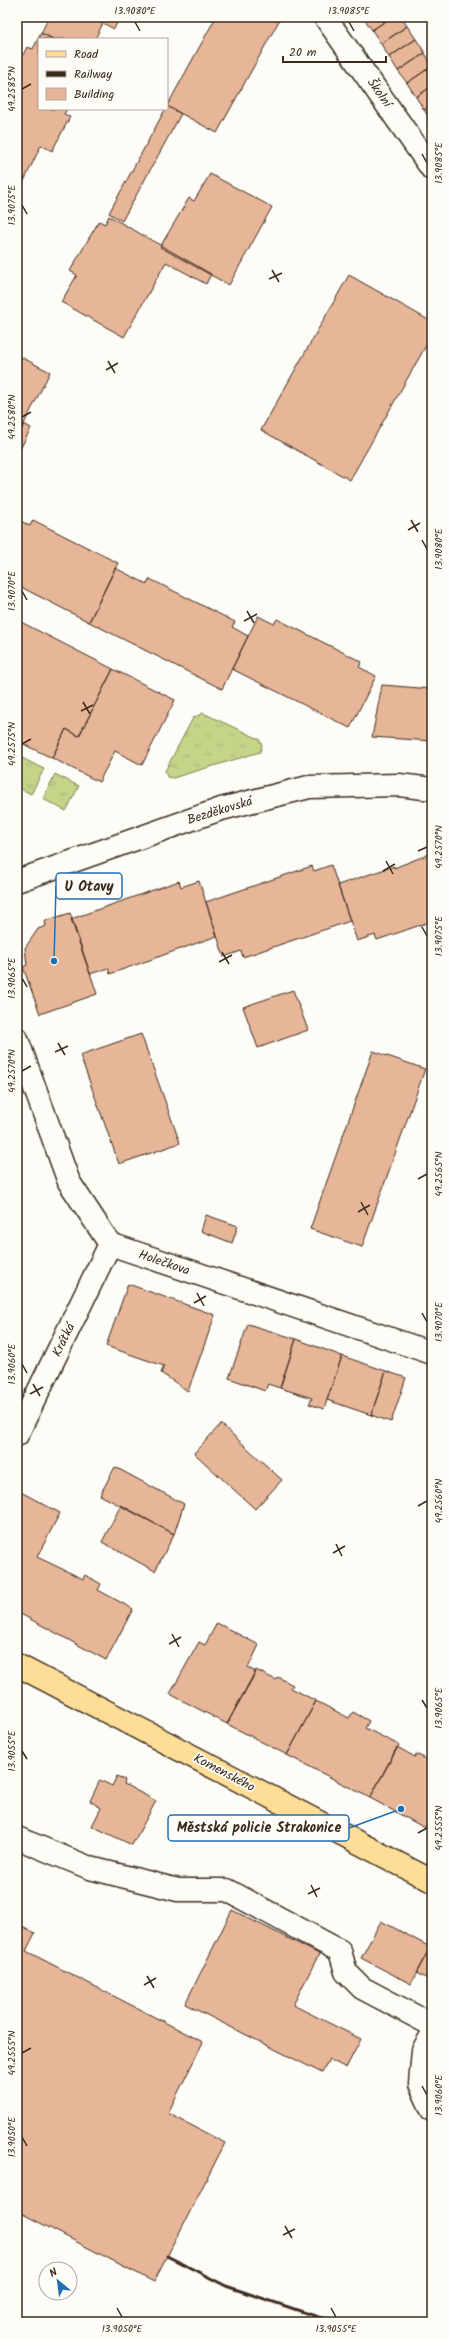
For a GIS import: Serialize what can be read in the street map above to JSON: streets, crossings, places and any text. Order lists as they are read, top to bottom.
{
  "streets": {
    "main road": ["Komenského"],
    "street": [
      "Školní",
      "Bezděkovská",
      "Holečkova",
      "Krátká"
    ]
  },
  "crossings": [
    ["Holečkova", "Krátká"]
  ],
  "places": ["U Otavy", "Městská policie Strakonice"],
  "legend": ["Road", "Railway", "Building"],
  "scale_bar": "20 m",
  "north": "top left",
  "coordinates": [
    "13.9080°E",
    "13.9085°E",
    "49.2585°N",
    "13.9075°E",
    "49.2580°N",
    "13.9070°E",
    "49.2575°N",
    "49.2570°N",
    "13.9065°E",
    "49.2565°N",
    "13.9060°E",
    "49.2560°N",
    "13.9055°E",
    "49.2555°N",
    "13.9050°E"
  ]
}
